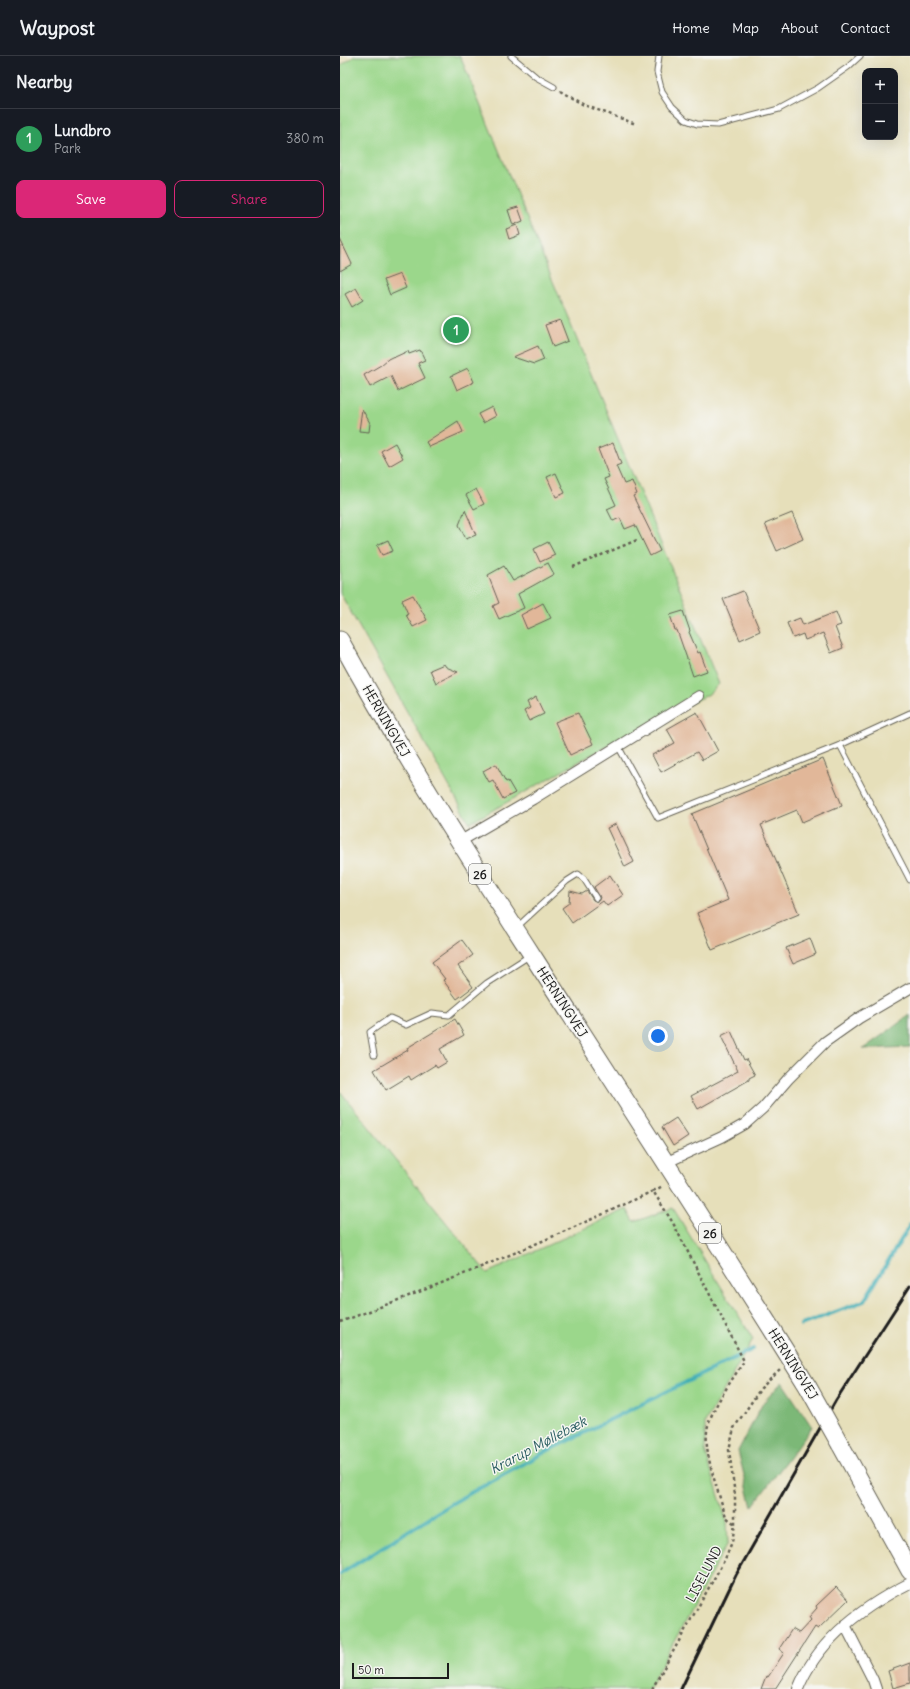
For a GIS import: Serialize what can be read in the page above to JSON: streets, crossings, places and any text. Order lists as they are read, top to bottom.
{
  "streets": {
    "main road": ["HERNINGVEJ", "26"],
    "path": ["LISELUND"]
  },
  "crossings": [
    ["HERNINGVEJ", "LISELUND"]
  ],
  "water": ["Krarup Møllebæk"],
  "scale_bar": "50 m",
  "page": {
    "header": "Waypost",
    "nav": [
      "Home",
      "Map",
      "About",
      "Contact"
    ],
    "heading": "Nearby",
    "map_buttons": ["+", "−"],
    "list": [
      {
        "mark": "1",
        "name": "Lundbro",
        "note": "Park",
        "value": "380 m"
      }
    ],
    "buttons": ["Save", "Share"],
    "pins": "1",
    "scale": "50 m"
  }
}
